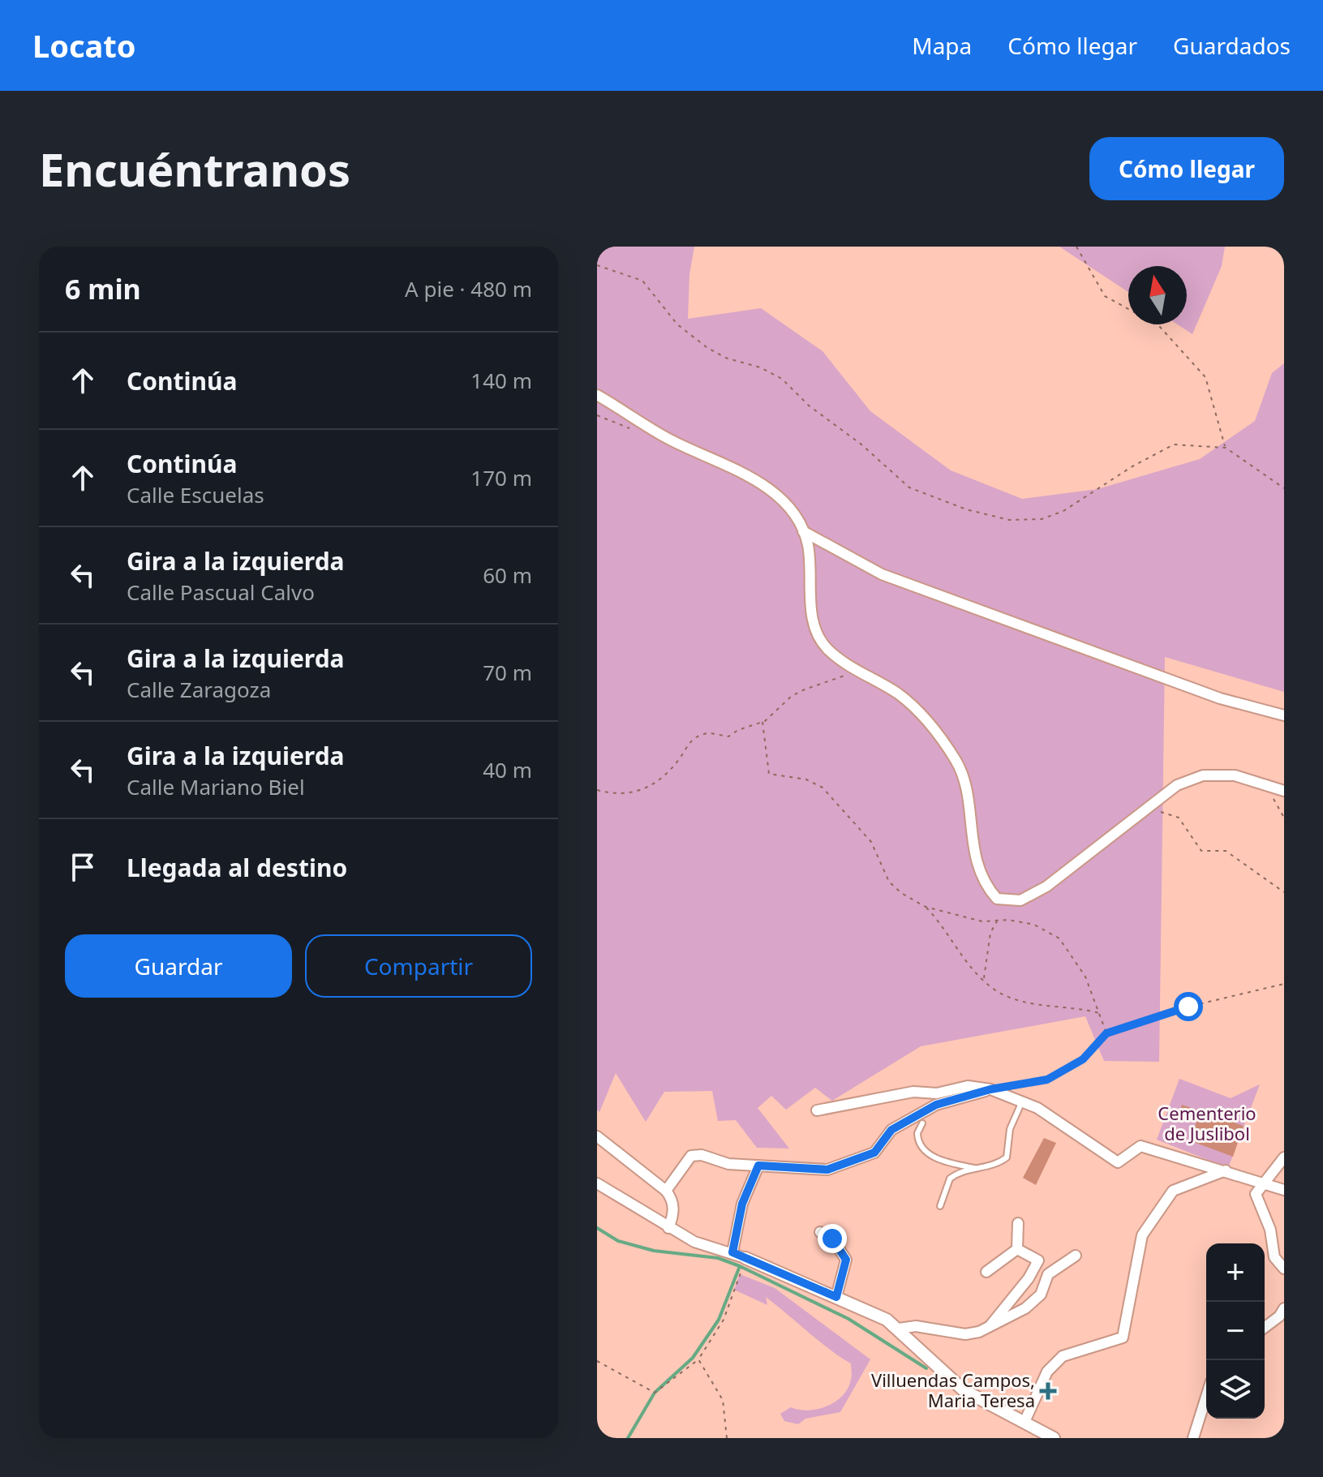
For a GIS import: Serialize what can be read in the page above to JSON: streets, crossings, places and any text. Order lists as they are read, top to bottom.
{
  "parks": ["Cementerio de Juslibol"],
  "places": {
    "health": ["Villuendas Campos, Maria Teresa"]
  },
  "north": "top",
  "page": {
    "header": "Locato",
    "nav": ["Mapa", "Cómo llegar", "Guardados"],
    "buttons": [
      "Cómo llegar",
      ["Guardar", "Compartir"]
    ],
    "title": "Encuéntranos",
    "heading": ["6 min", "A pie · 480 m"],
    "list": [
      ["Continúa", "140 m"],
      ["Continúa", "Calle Escuelas", "170 m"],
      ["Gira a la izquierda", "Calle Pascual Calvo", "60 m"],
      ["Gira a la izquierda", "Calle Zaragoza", "70 m"],
      ["Gira a la izquierda", "Calle Mariano Biel", "40 m"],
      "Llegada al destino"
    ],
    "map_buttons": ["+", "−"]
  }
}
